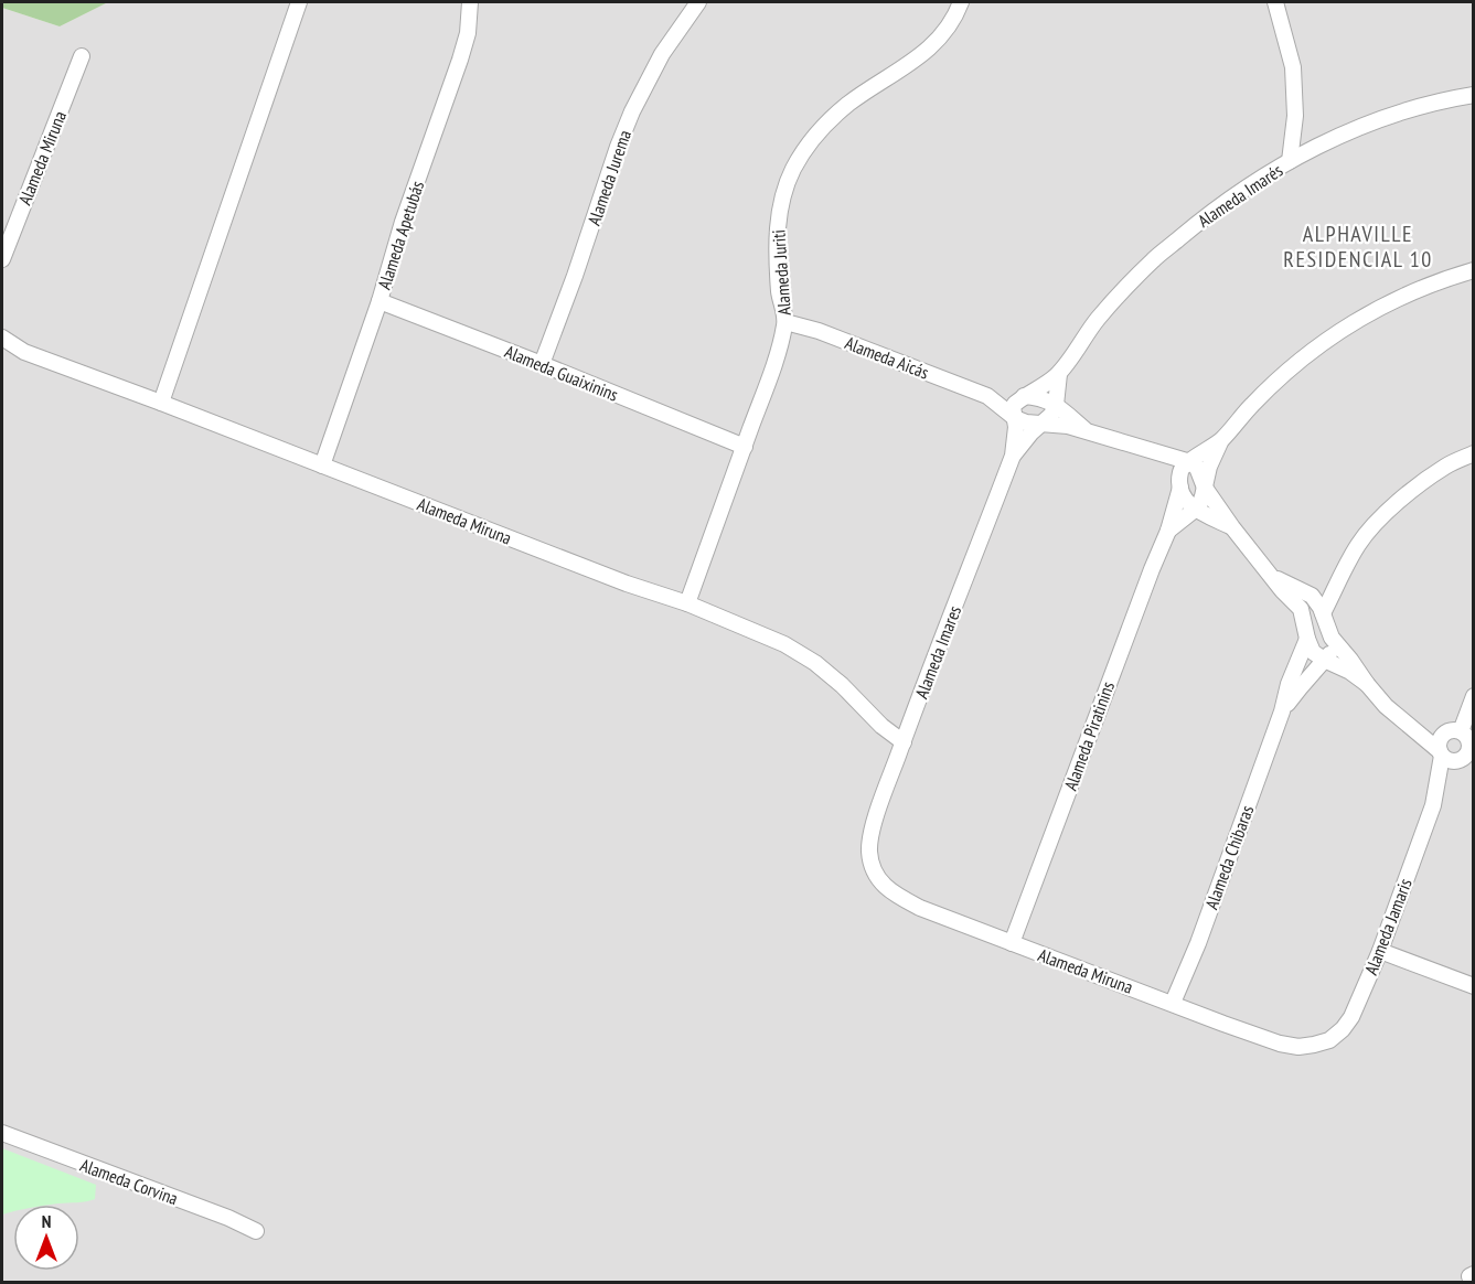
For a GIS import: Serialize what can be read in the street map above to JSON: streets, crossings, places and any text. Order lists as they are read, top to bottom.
{
  "streets": {
    "street": [
      "Alameda Miruna",
      "Alameda Jurema",
      "Alameda Imarés",
      "Alameda Apetubás",
      "Alameda Juriti",
      "Alameda Aicás",
      "Alameda Guaixinins",
      "Alameda Imares",
      "Alameda Piratinins",
      "Alameda Chibaras",
      "Alameda Jamaris",
      "Alameda Corvina"
    ]
  },
  "crossings": [
    ["Alameda Miruna", "Alameda Apetubás"],
    ["Alameda Miruna", "Alameda Juriti"],
    ["Alameda Miruna", "Alameda Imares"],
    ["Alameda Miruna", "Alameda Piratinins"],
    ["Alameda Miruna", "Alameda Chibaras"],
    ["Alameda Miruna", "Alameda Jamaris"],
    ["Alameda Jurema", "Alameda Guaixinins"],
    ["Alameda Apetubás", "Alameda Guaixinins"],
    ["Alameda Juriti", "Alameda Aicás"],
    ["Alameda Juriti", "Alameda Guaixinins"],
    ["Alameda Aicás", "Alameda Piratinins"]
  ],
  "districts": ["ALPHAVILLE RESIDENCIAL 10"],
  "north": "top"
}
